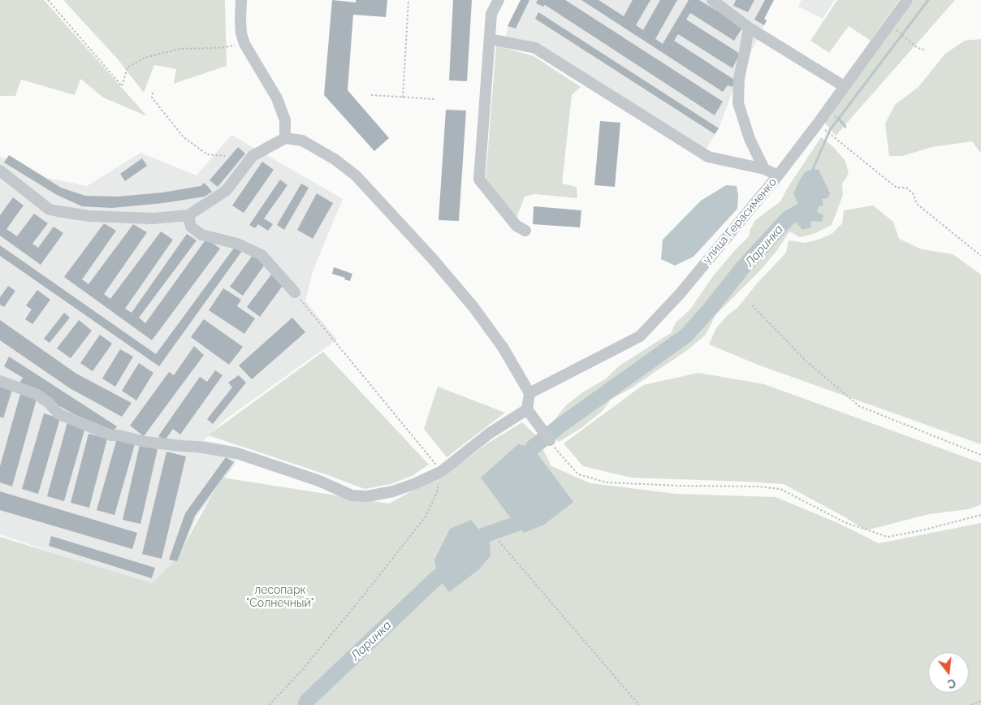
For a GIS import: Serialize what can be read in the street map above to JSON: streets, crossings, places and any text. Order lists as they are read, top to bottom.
{
  "streets": {
    "street": ["улица Герасименко"]
  },
  "water": ["Ларинка"],
  "parks": ["лесопарк \"Солнечный\""],
  "north": "bottom"
}
